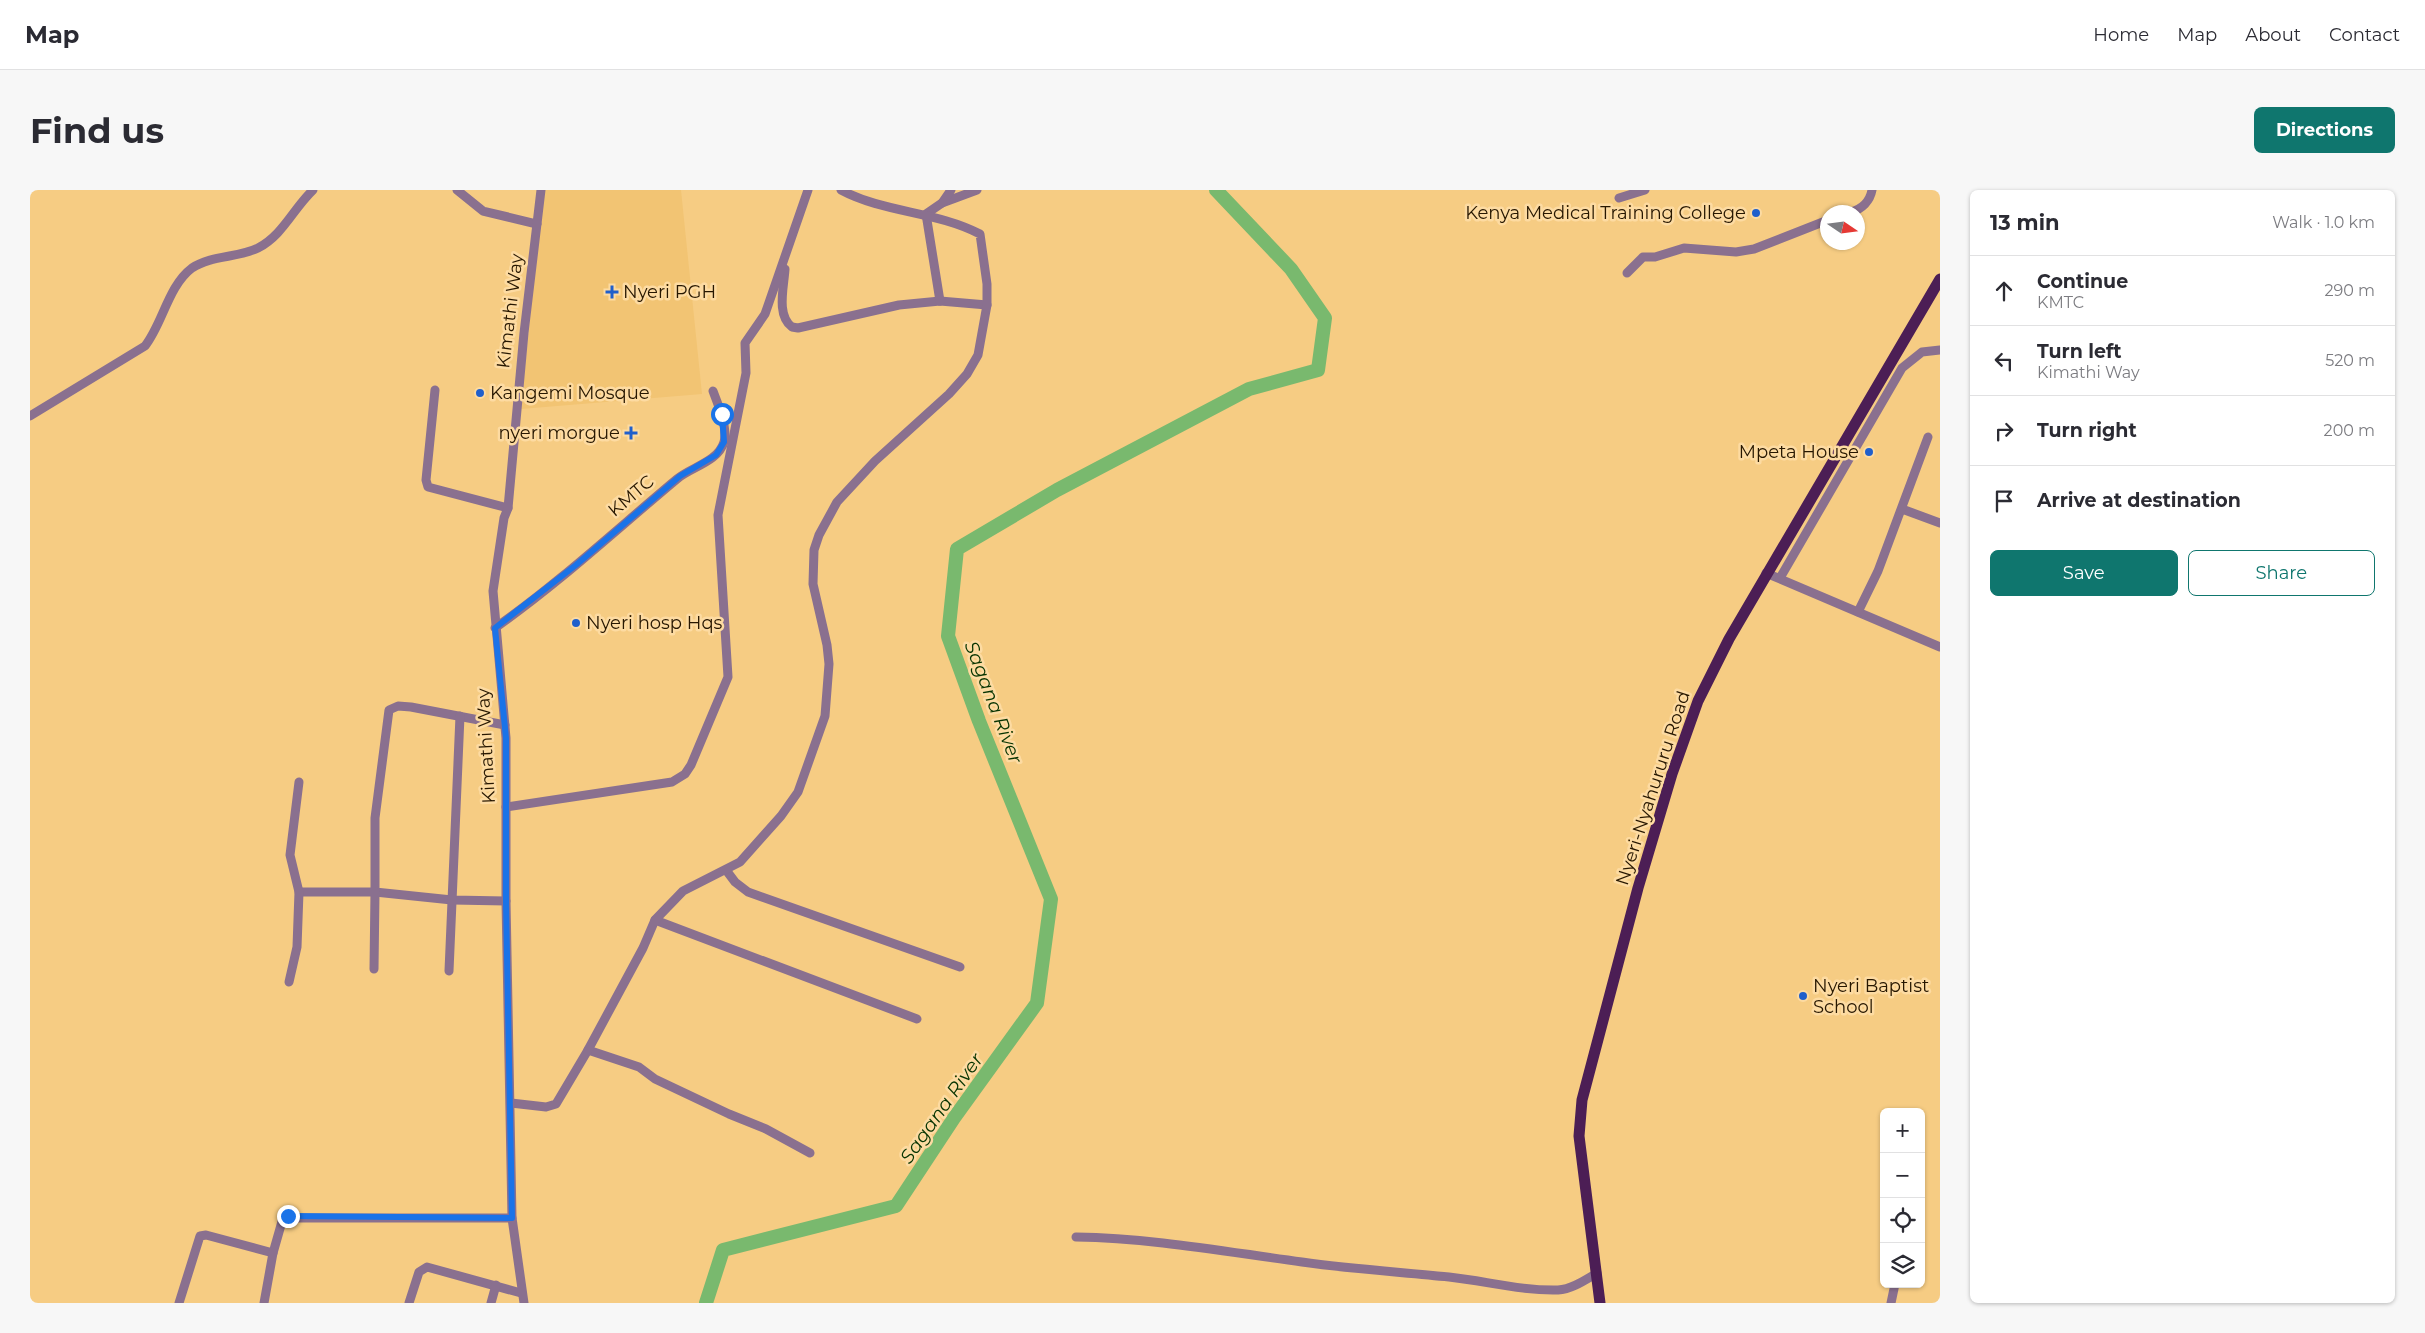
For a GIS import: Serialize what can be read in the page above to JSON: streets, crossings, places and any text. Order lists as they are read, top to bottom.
{
  "streets": {
    "main road": ["Nyeri-Nyahururu Road"],
    "street": ["Kimathi Way", "KMTC"]
  },
  "crossings": [
    ["Kimathi Way", "KMTC"]
  ],
  "water": ["Sagana River"],
  "places": {
    "other": [
      "Kenya Medical Training College",
      "Kangemi Mosque",
      "Mpeta House",
      "Nyeri hosp Hqs",
      "Nyeri Baptist School"
    ],
    "health": ["Nyeri PGH", "nyeri morgue"]
  },
  "north": "right",
  "page": {
    "header": "Map",
    "nav": [
      "Home",
      "Map",
      "About",
      "Contact"
    ],
    "buttons": [
      "Directions",
      ["Save", "Share"]
    ],
    "title": "Find us",
    "heading": ["13 min", "Walk · 1.0 km"],
    "list": [
      ["Continue", "KMTC", "290 m"],
      ["Turn left", "Kimathi Way", "520 m"],
      ["Turn right", "200 m"],
      "Arrive at destination"
    ],
    "map_buttons": ["+", "−"]
  }
}
